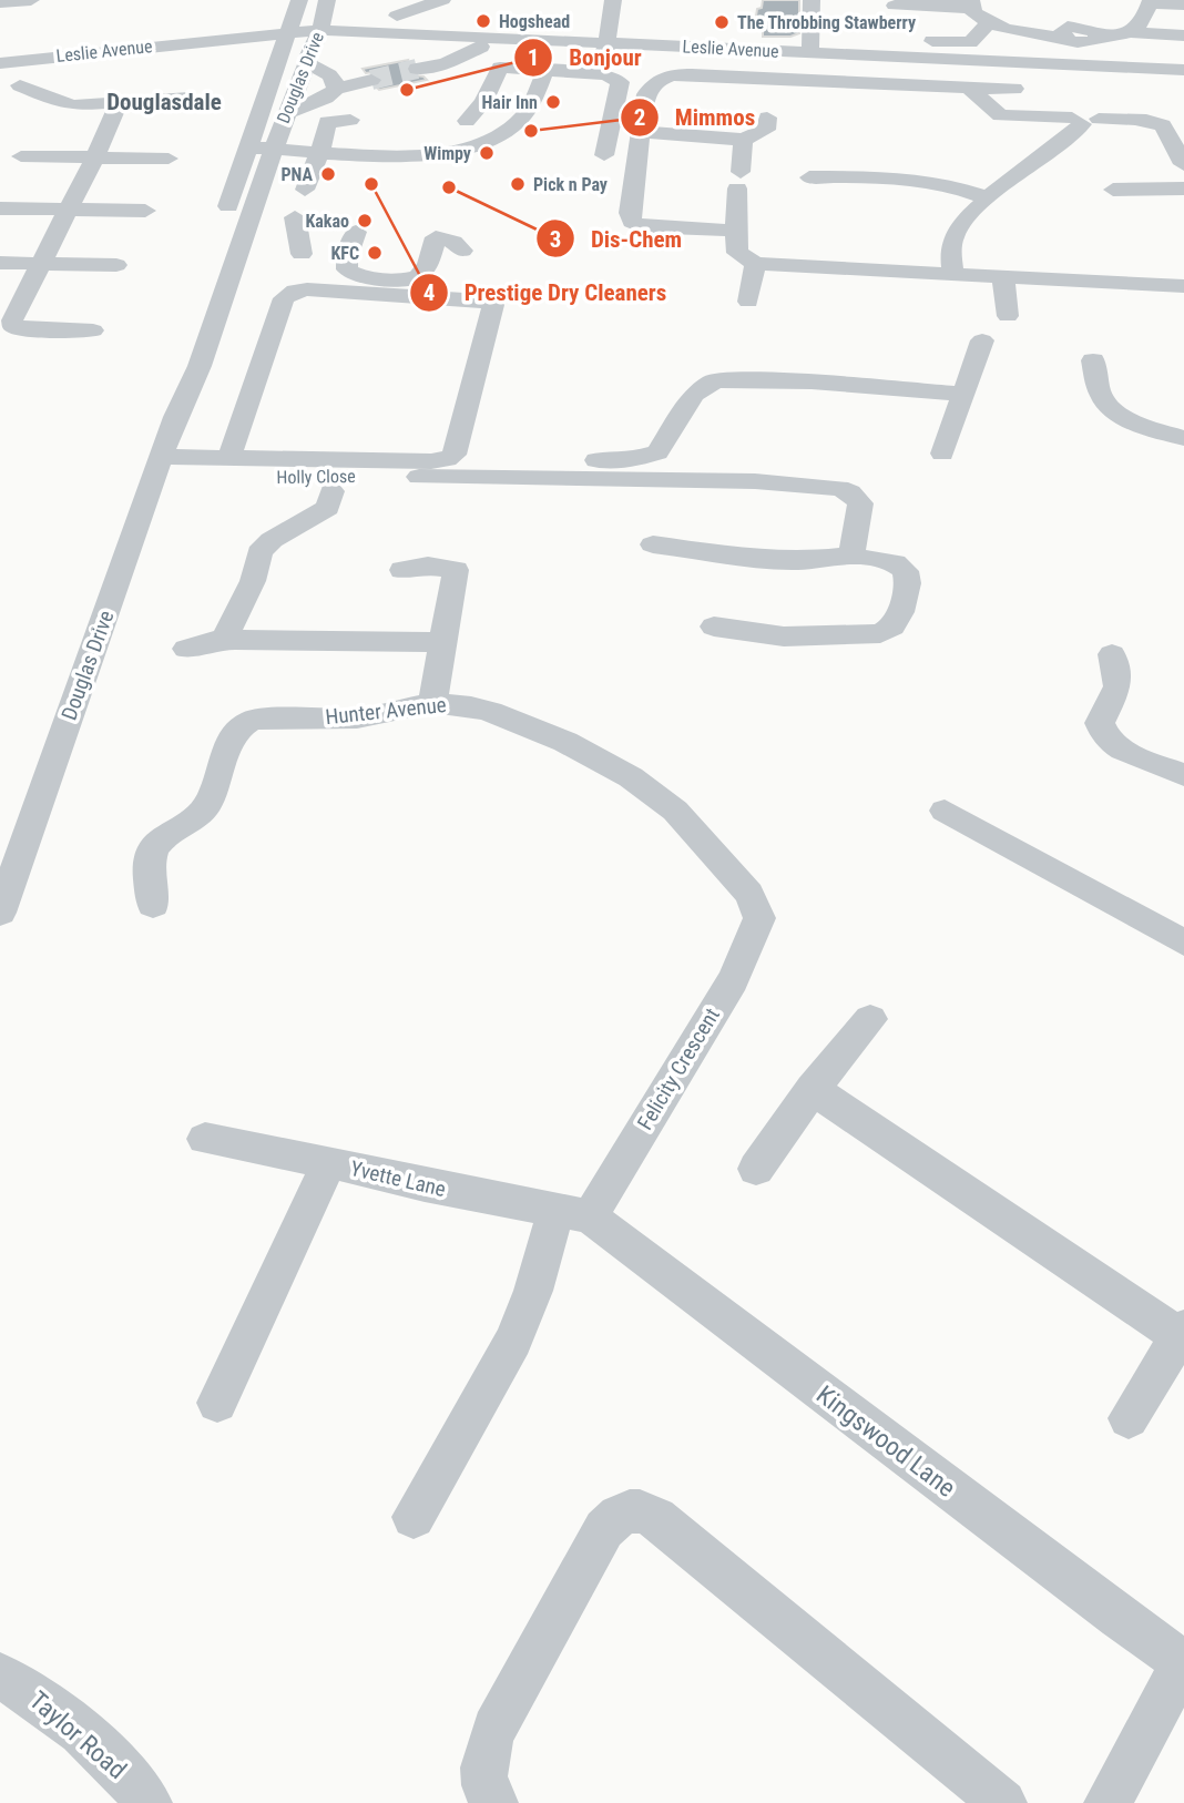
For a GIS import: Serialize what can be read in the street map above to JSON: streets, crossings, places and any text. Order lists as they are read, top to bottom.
{
  "streets": {
    "street": [
      "Leslie Avenue",
      "Douglas Drive",
      "Holly Close",
      "Hunter Avenue",
      "Felicity Crescent",
      "Yvette Lane",
      "Kingswood Lane",
      "Taylor Road"
    ]
  },
  "crossings": [
    ["Leslie Avenue", "Douglas Drive"],
    ["Douglas Drive", "Holly Close"],
    ["Hunter Avenue", "Felicity Crescent"],
    ["Felicity Crescent", "Yvette Lane"],
    ["Felicity Crescent", "Kingswood Lane"],
    ["Yvette Lane", "Kingswood Lane"]
  ],
  "districts": ["Douglasdale"],
  "places": [
    "Hogshead",
    "The Throbbing Stawberry",
    "Bonjour",
    "Hair Inn",
    "Mimmos",
    "Wimpy",
    "PNA",
    "Prestige Dry Cleaners",
    "Pick n Pay",
    "Dis-Chem",
    "Kakao",
    "KFC"
  ]
}
